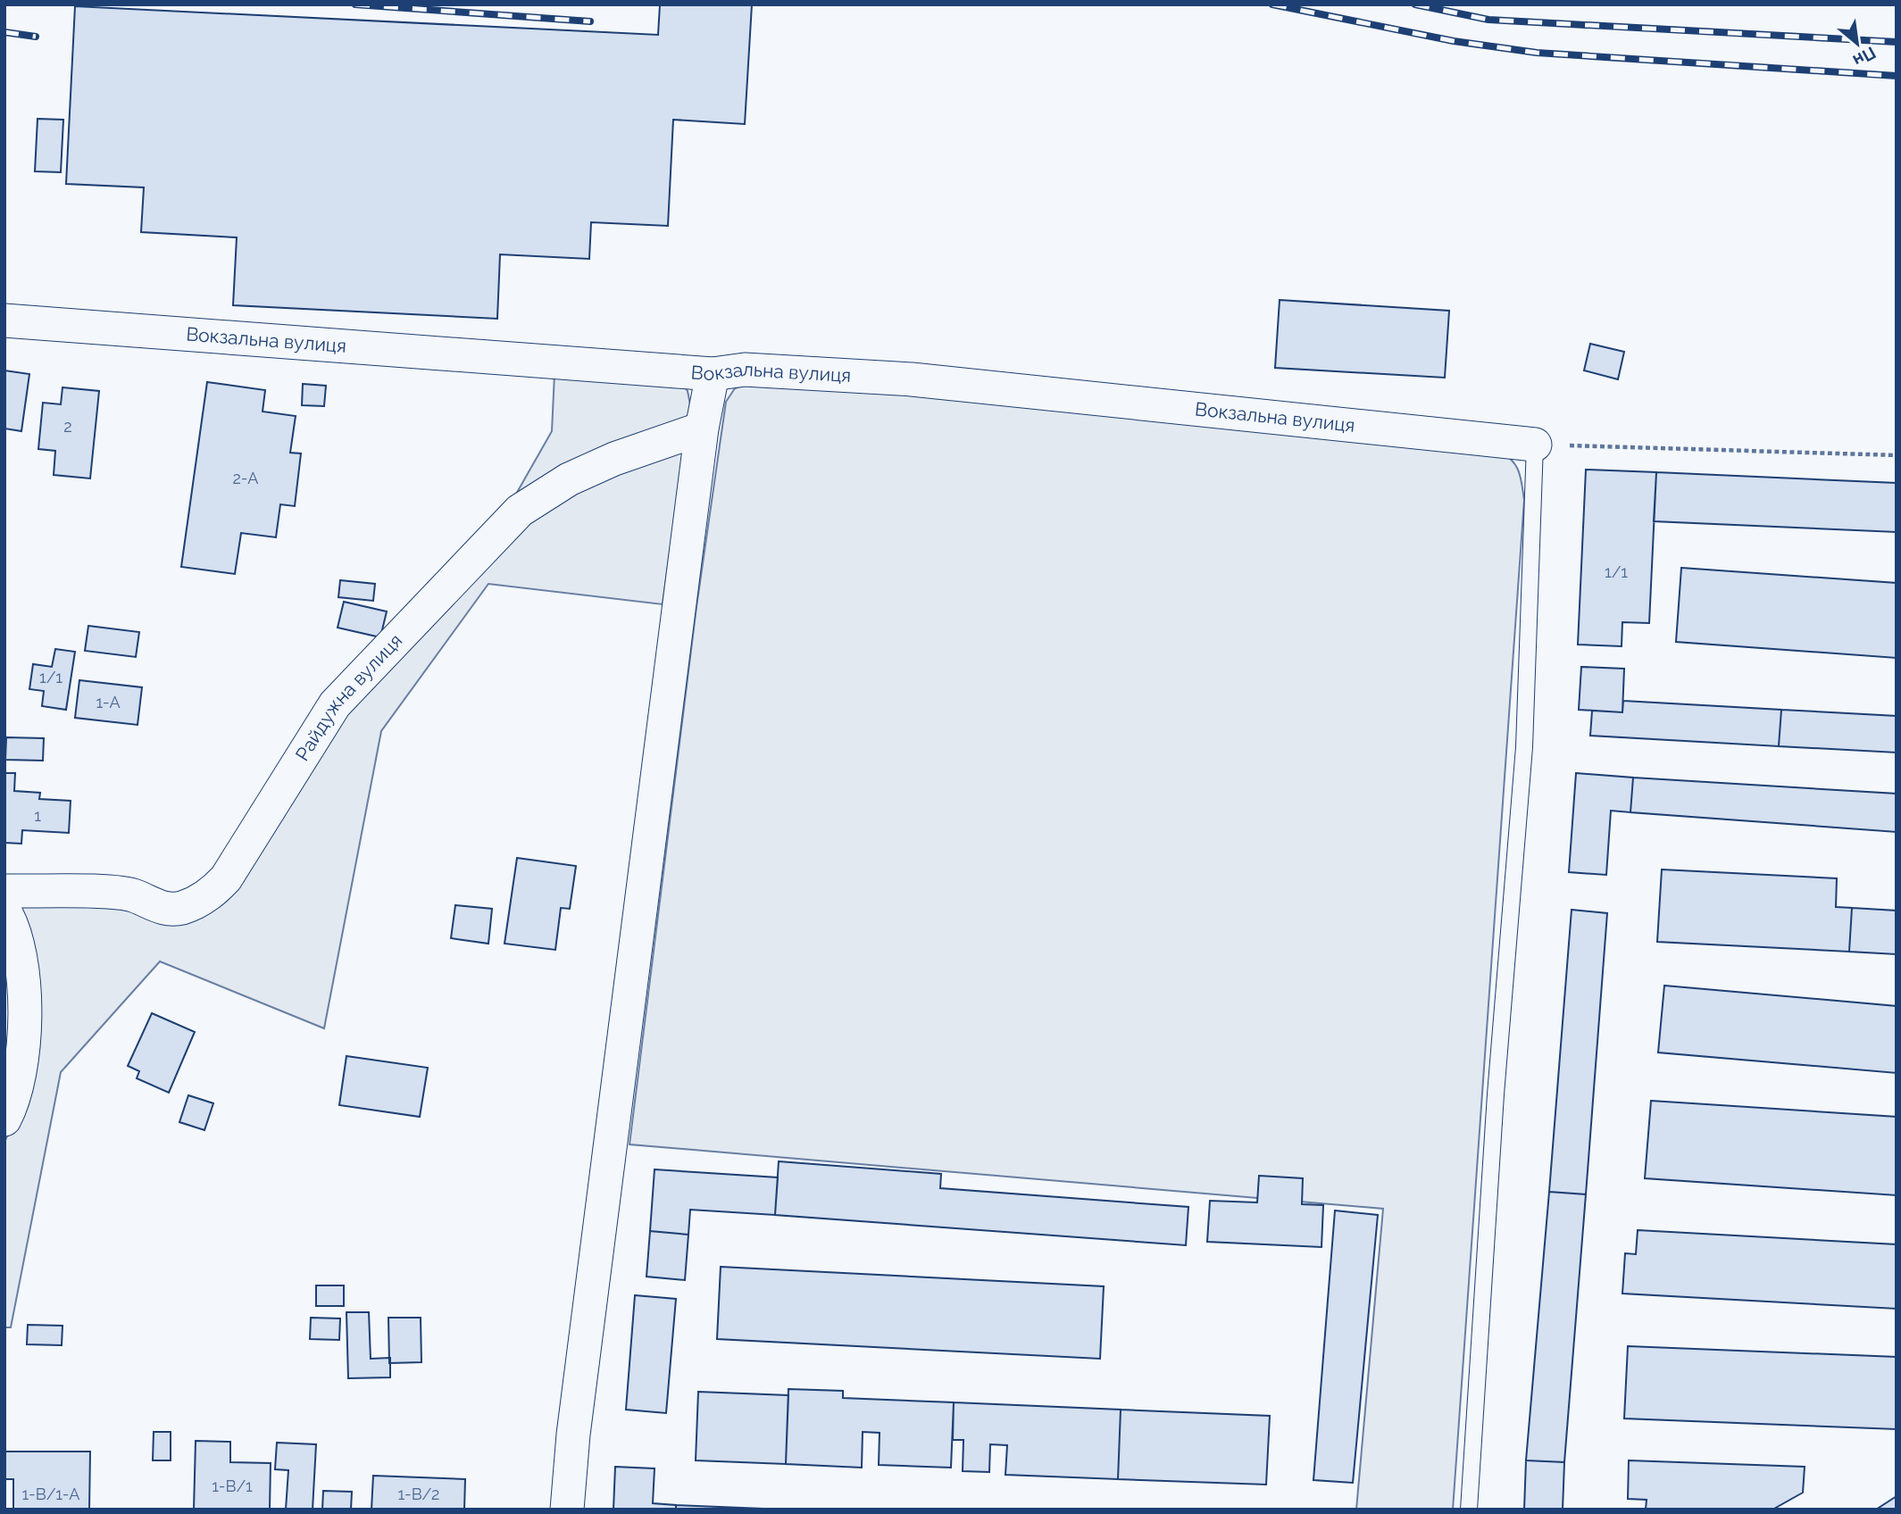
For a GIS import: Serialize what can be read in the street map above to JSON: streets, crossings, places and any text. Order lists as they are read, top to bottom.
{
  "streets": {
    "street": ["Вокзальна вулиця", "Райдужна вулиця"]
  },
  "house_numbers": [
    "2",
    "2-А",
    "1/1",
    "1/1",
    "1-А",
    "1",
    "1-В/1",
    "1-В/1-А",
    "1-В/2"
  ],
  "north": "bottom right"
}
